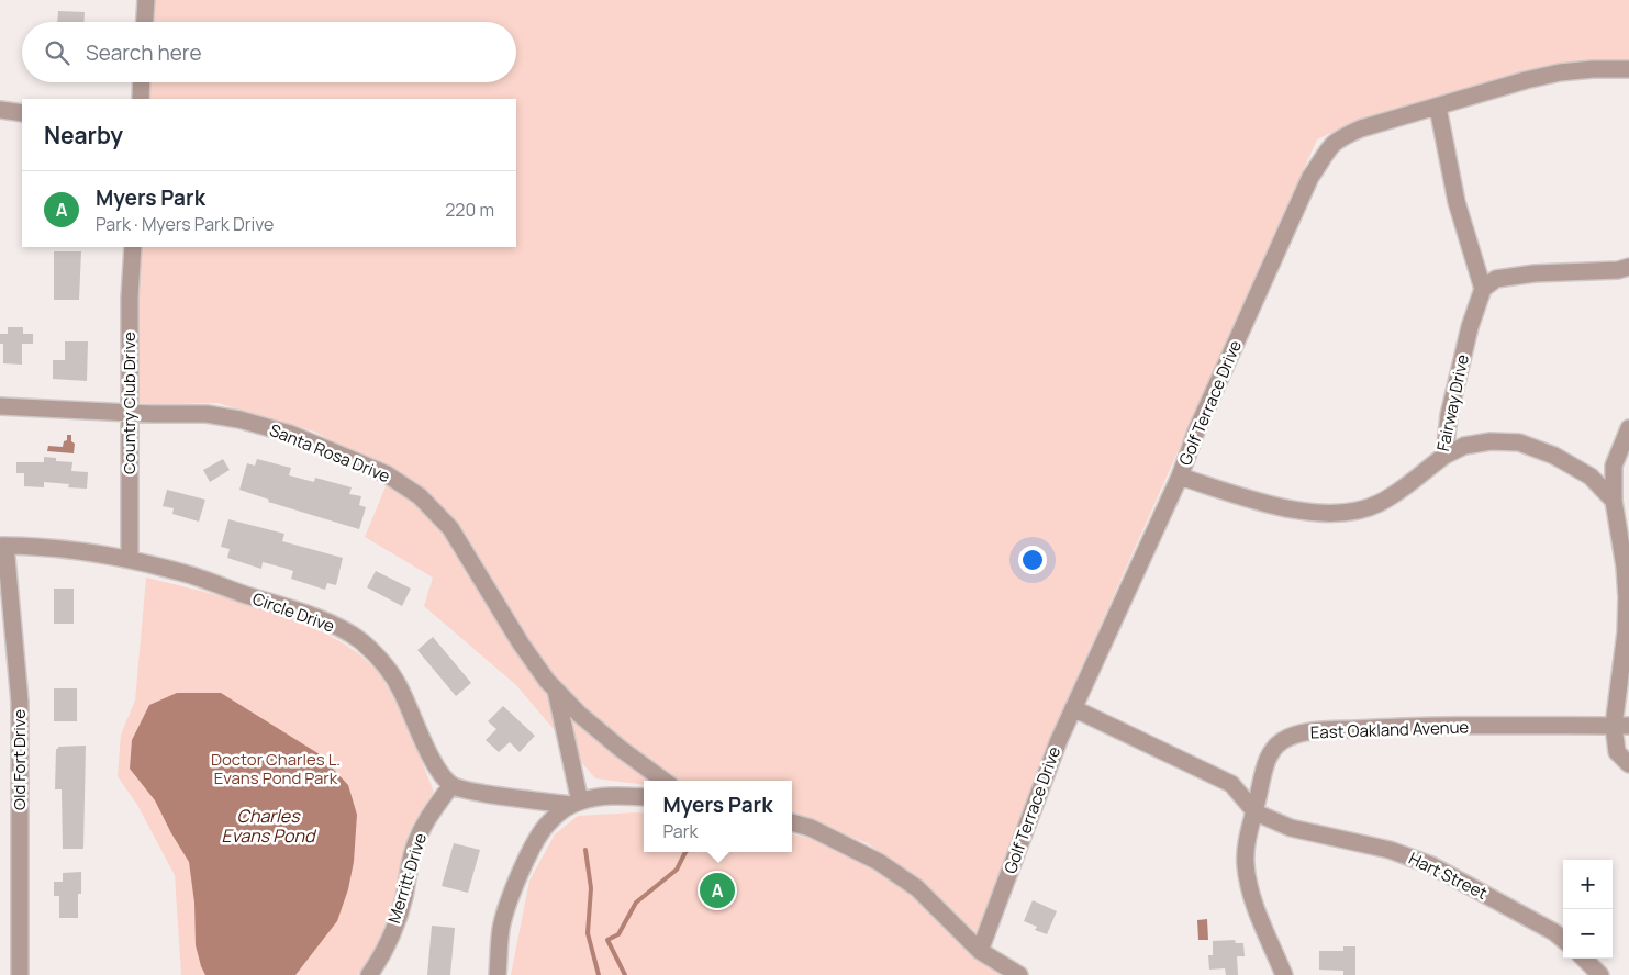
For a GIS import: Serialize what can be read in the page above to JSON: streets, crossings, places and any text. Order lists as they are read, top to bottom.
{
  "streets": {
    "street": [
      "Country Club Drive",
      "Golf Terrace Drive",
      "Fairway Drive",
      "Santa Rosa Drive",
      "Circle Drive",
      "East Oakland Avenue",
      "Old Fort Drive",
      "Hart Street",
      "Merritt Drive"
    ]
  },
  "crossings": [
    ["Country Club Drive", "Santa Rosa Drive"],
    ["Country Club Drive", "Circle Drive"],
    ["Golf Terrace Drive", "Fairway Drive"],
    ["Circle Drive", "Old Fort Drive"],
    ["Circle Drive", "Merritt Drive"],
    ["East Oakland Avenue", "Hart Street"]
  ],
  "water": ["Charles Evans Pond"],
  "parks": ["Doctor Charles L. Evans Pond Park"],
  "page": {
    "search": "Search here",
    "heading": "Nearby",
    "list": [
      {
        "mark": "A",
        "name": "Myers Park",
        "note": "Park · Myers Park Drive",
        "value": "220 m"
      }
    ],
    "popup": ["Myers Park", "Park"],
    "map_buttons": ["+", "−"],
    "pins": "A"
  }
}
